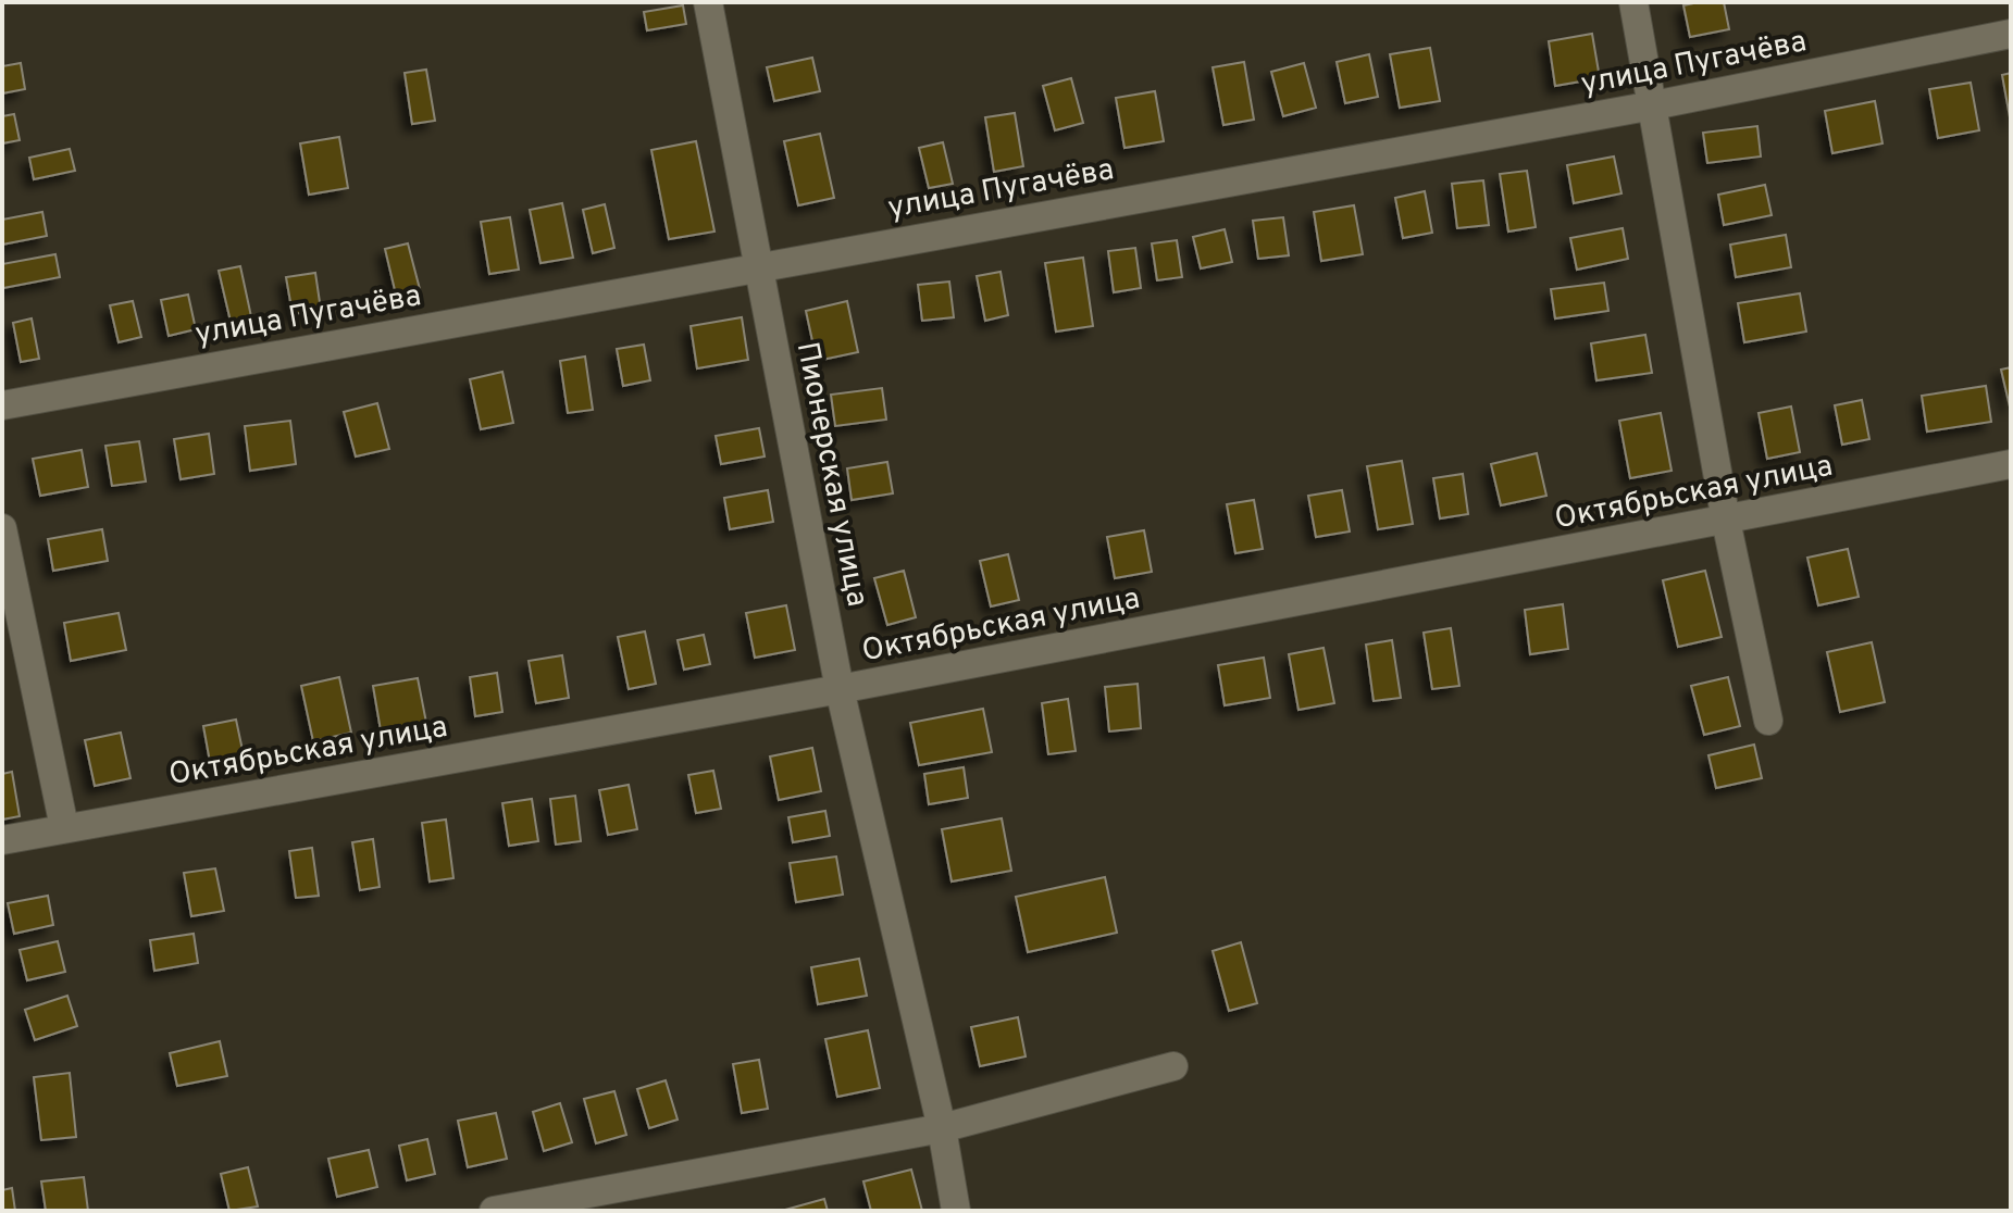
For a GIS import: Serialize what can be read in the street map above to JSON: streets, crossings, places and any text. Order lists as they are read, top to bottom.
{
  "streets": {
    "street": ["улица Пугачёва", "Пионерская улица", "Октябрьская улица"]
  },
  "crossings": [
    ["улица Пугачёва", "Пионерская улица"],
    ["Пионерская улица", "Октябрьская улица"]
  ]
}
